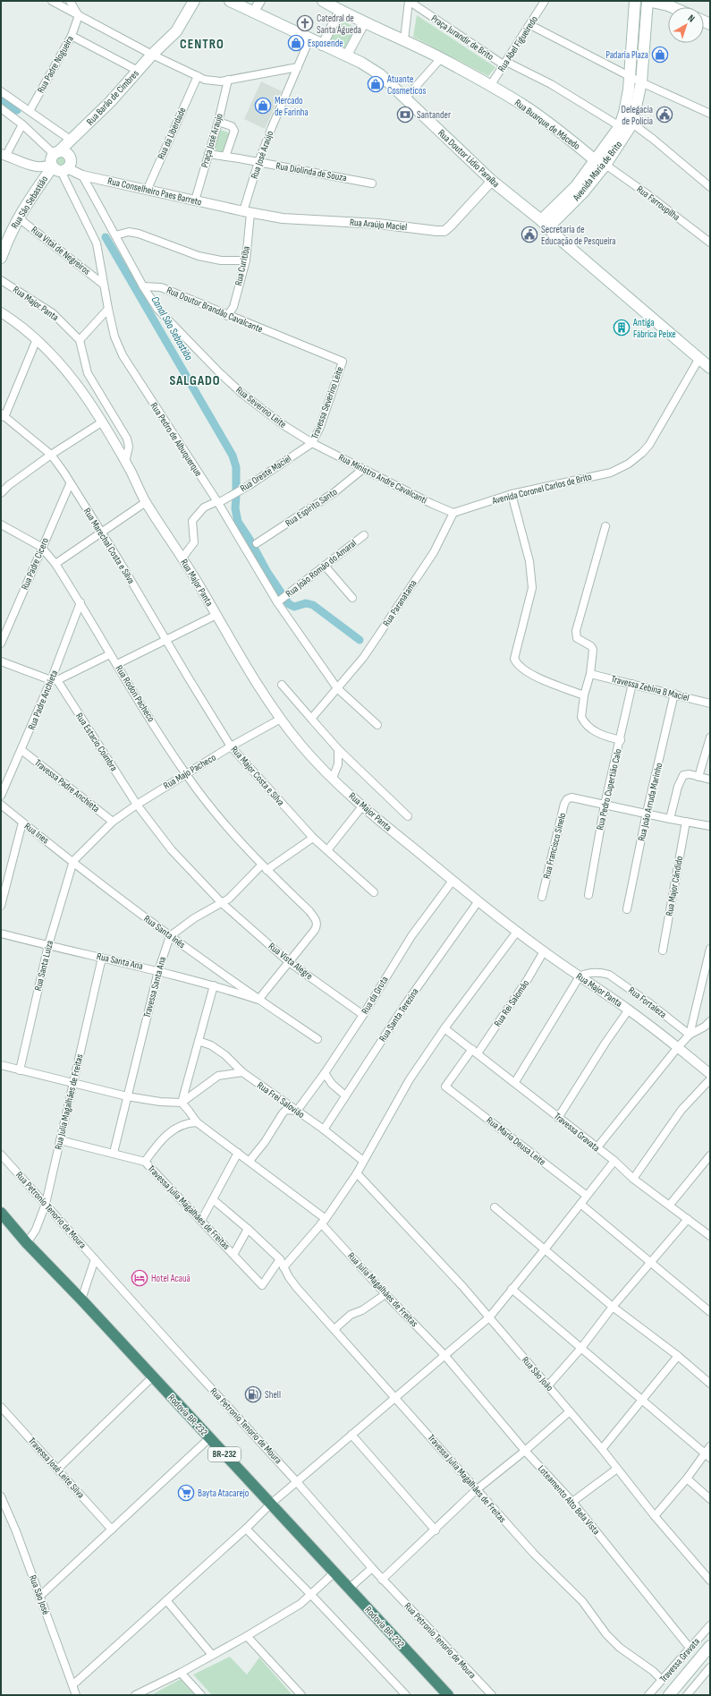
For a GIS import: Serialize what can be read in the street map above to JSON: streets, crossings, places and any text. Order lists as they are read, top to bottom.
{
  "streets": {
    "highway": ["Rodovia BR-232", "BR-232"],
    "main road": [
      "Rua Barão de Cimbres",
      "Rua Buarque de Mâcedo",
      "Rua Doutor Lídio Paraíba",
      "Avenida Maria de Brito",
      "Rua São Sebastião"
    ],
    "street": [
      "Praça Jurandir de Brito",
      "Rua Abel Figueiredo",
      "Rua Padre Nogueira",
      "Rua da Liberdade",
      "Praça José Araujo",
      "Rua José Araújo",
      "Rua Diolinda de Souza",
      "Rua Conselheiro Paes Barreto",
      "Rua Farroupilha",
      "Rua Araújo Maciel",
      "Rua Vital de Negreiros",
      "Rua Curitiba",
      "Rua Major Panta",
      "Rua Doutor Brandão Cavalcante",
      "Travessa Severino Leite",
      "Rua Severino Leite",
      "Rua Pedro de Albuquerque",
      "Rua Oreste Maciel",
      "Rua Ministro Andre Cavalcanti",
      "Avenida Coronel Carlos de Brito",
      "Rua Espirito Santo",
      "Rua Marechal Costa e Silva",
      "Rua Padre Cicero",
      "Rua João Romão do Amaral",
      "Rua Paranatama",
      "Travessa Zebina B Maciel",
      "Rua Rodon Pacheco",
      "Rua Padre Anchieta",
      "Rua Estacio Coimbra",
      "Rua Majo Pacheco",
      "Rua Major Costa e Silva",
      "Travessa Padre Anchieta",
      "Rua Pedro Cupertião Calo",
      "Rua João Arruda Marinho",
      "Rua Ines",
      "Rua Francisco Sinelo",
      "Rua Major Cândido",
      "Rua Santa Inês",
      "Rua Santa Ana",
      "Rua Vista Alegre",
      "Rua Santa Luiza",
      "Travessa Santa Ana",
      "Rua da Gruta",
      "Rua Fortaleza",
      "Rua Rei Salomão",
      "Rua Santa Terezina",
      "Rua Frei Salovião",
      "Rua Julia Magalhães de Freitas",
      "Travessa Gravata",
      "Rua Maria Deusa Leite",
      "Travessa Julia Magalhães de Freitas",
      "Rua Petronio Tenorio de Moura",
      "Rua São João",
      "Travessa José Leite Silva",
      "Loteamento Alto Bela Vista",
      "Rua São José"
    ]
  },
  "crossings": [
    ["Praça Jurandir de Brito", "Rua Abel Figueiredo"],
    ["Praça Jurandir de Brito", "Avenida Maria de Brito"],
    ["Rua Abel Figueiredo", "Rua Buarque de Mâcedo"],
    ["Rua Buarque de Mâcedo", "Avenida Maria de Brito"],
    ["Rua Buarque de Mâcedo", "Rua Farroupilha"],
    ["Rua da Liberdade", "Rua Conselheiro Paes Barreto"],
    ["Praça José Araujo", "Rua Diolinda de Souza"],
    ["Praça José Araujo", "Rua Conselheiro Paes Barreto"],
    ["Rua José Araújo", "Rua Doutor Lídio Paraíba"],
    ["Rua José Araújo", "Rua Diolinda de Souza"],
    ["Rua José Araújo", "Rua Conselheiro Paes Barreto"],
    ["Rua José Araújo", "Rua Araújo Maciel"],
    ["Rua José Araújo", "Rua Curitiba"],
    ["Rua Doutor Lídio Paraíba", "Avenida Maria de Brito"],
    ["Rua Doutor Lídio Paraíba", "Rua Araújo Maciel"],
    ["Avenida Maria de Brito", "Rua Farroupilha"],
    ["Rua Conselheiro Paes Barreto", "Rua São Sebastião"],
    ["Rua Conselheiro Paes Barreto", "Rua Araújo Maciel"],
    ["Rua Conselheiro Paes Barreto", "Rua Curitiba"],
    ["Rua Conselheiro Paes Barreto", "Rua Pedro de Albuquerque"],
    ["Rua São Sebastião", "Rua Vital de Negreiros"],
    ["Rua São Sebastião", "Rua Pedro de Albuquerque"],
    ["Rua Araújo Maciel", "Rua Curitiba"],
    ["Rua Vital de Negreiros", "Rua Pedro de Albuquerque"],
    ["Rua Curitiba", "Rua Doutor Brandão Cavalcante"],
    ["Rua Major Panta", "Rua Oreste Maciel"],
    ["Rua Major Panta", "Rua Majo Pacheco"],
    ["Rua Major Panta", "Rua da Gruta"],
    ["Rua Major Panta", "Rua Fortaleza"],
    ["Rua Major Panta", "Rua Rei Salomão"],
    ["Rua Major Panta", "Rua Santa Terezina"],
    ["Rua Doutor Brandão Cavalcante", "Travessa Severino Leite"],
    ["Rua Doutor Brandão Cavalcante", "Rua Severino Leite"],
    ["Travessa Severino Leite", "Rua Severino Leite"],
    ["Travessa Severino Leite", "Rua Oreste Maciel"],
    ["Travessa Severino Leite", "Rua Ministro Andre Cavalcanti"],
    ["Rua Severino Leite", "Rua Oreste Maciel"],
    ["Rua Severino Leite", "Rua Ministro Andre Cavalcanti"],
    ["Rua Pedro de Albuquerque", "Rua Oreste Maciel"],
    ["Rua Pedro de Albuquerque", "Rua João Romão do Amaral"],
    ["Rua Pedro de Albuquerque", "Rua Paranatama"],
    ["Rua Oreste Maciel", "Rua Ministro Andre Cavalcanti"],
    ["Rua Ministro Andre Cavalcanti", "Avenida Coronel Carlos de Brito"],
    ["Rua Ministro Andre Cavalcanti", "Rua Espirito Santo"],
    ["Rua Ministro Andre Cavalcanti", "Rua Paranatama"],
    ["Avenida Coronel Carlos de Brito", "Rua Paranatama"],
    ["Rua Marechal Costa e Silva", "Rua Padre Cicero"],
    ["Rua Marechal Costa e Silva", "Rua Major Costa e Silva"],
    ["Rua Padre Cicero", "Rua Rodon Pacheco"],
    ["Travessa Zebina B Maciel", "Rua Pedro Cupertião Calo"],
    ["Travessa Zebina B Maciel", "Rua João Arruda Marinho"],
    ["Rua Rodon Pacheco", "Rua Padre Anchieta"],
    ["Rua Rodon Pacheco", "Rua Majo Pacheco"],
    ["Rua Padre Anchieta", "Rua Estacio Coimbra"],
    ["Rua Padre Anchieta", "Travessa Padre Anchieta"],
    ["Rua Estacio Coimbra", "Rua Majo Pacheco"],
    ["Rua Estacio Coimbra", "Rua Vista Alegre"],
    ["Rua Majo Pacheco", "Rua Major Costa e Silva"],
    ["Rua Pedro Cupertião Calo", "Rua Francisco Sinelo"],
    ["Rua Ines", "Rua Santa Inês"],
    ["Rua Ines", "Rua Santa Luiza"],
    ["Rua Santa Inês", "Rua Santa Ana"],
    ["Rua Santa Inês", "Rua Santa Luiza"],
    ["Rua Santa Inês", "Travessa Santa Ana"],
    ["Rua Santa Ana", "Rua Santa Luiza"],
    ["Rua Santa Ana", "Travessa Santa Ana"],
    ["Rua Santa Ana", "Rua Julia Magalhães de Freitas"],
    ["Rua Vista Alegre", "Rua da Gruta"],
    ["Travessa Santa Ana", "Travessa Julia Magalhães de Freitas"],
    ["Rua da Gruta", "Rua Frei Salovião"],
    ["Rua Rei Salomão", "Travessa Gravata"],
    ["Rua Rei Salomão", "Rua Maria Deusa Leite"],
    ["Rua Santa Terezina", "Rua Frei Salovião"],
    ["Rua Julia Magalhães de Freitas", "Travessa Julia Magalhães de Freitas"],
    ["Rua Julia Magalhães de Freitas", "Rua Petronio Tenorio de Moura"],
    ["Rua Julia Magalhães de Freitas", "Rodovia BR-232"],
    ["Rua Julia Magalhães de Freitas", "Loteamento Alto Bela Vista"],
    ["Travessa Gravata", "Travessa Julia Magalhães de Freitas"],
    ["Travessa Gravata", "Loteamento Alto Bela Vista"]
  ],
  "districts": ["CENTRO", "SALGADO"],
  "water": ["Canal São Sebastião"],
  "places": {
    "church": ["Catedral de Santa Águeda"],
    "shop": [
      "Esposende",
      "Padaria Plaza",
      "Atuante Cosmeticos",
      "Mercado de Farinha"
    ],
    "bank": ["Santander"],
    "public building": ["Delegacia de Polícia", "Secretaria de Educação de Pesqueira"],
    "building": ["Antiga Fábrica Peixe"],
    "hotel": ["Hotel Acauã"],
    "fuel station": ["Shell"],
    "supermarket": ["Bayta Atacarejo"]
  },
  "north": "top right"
}
